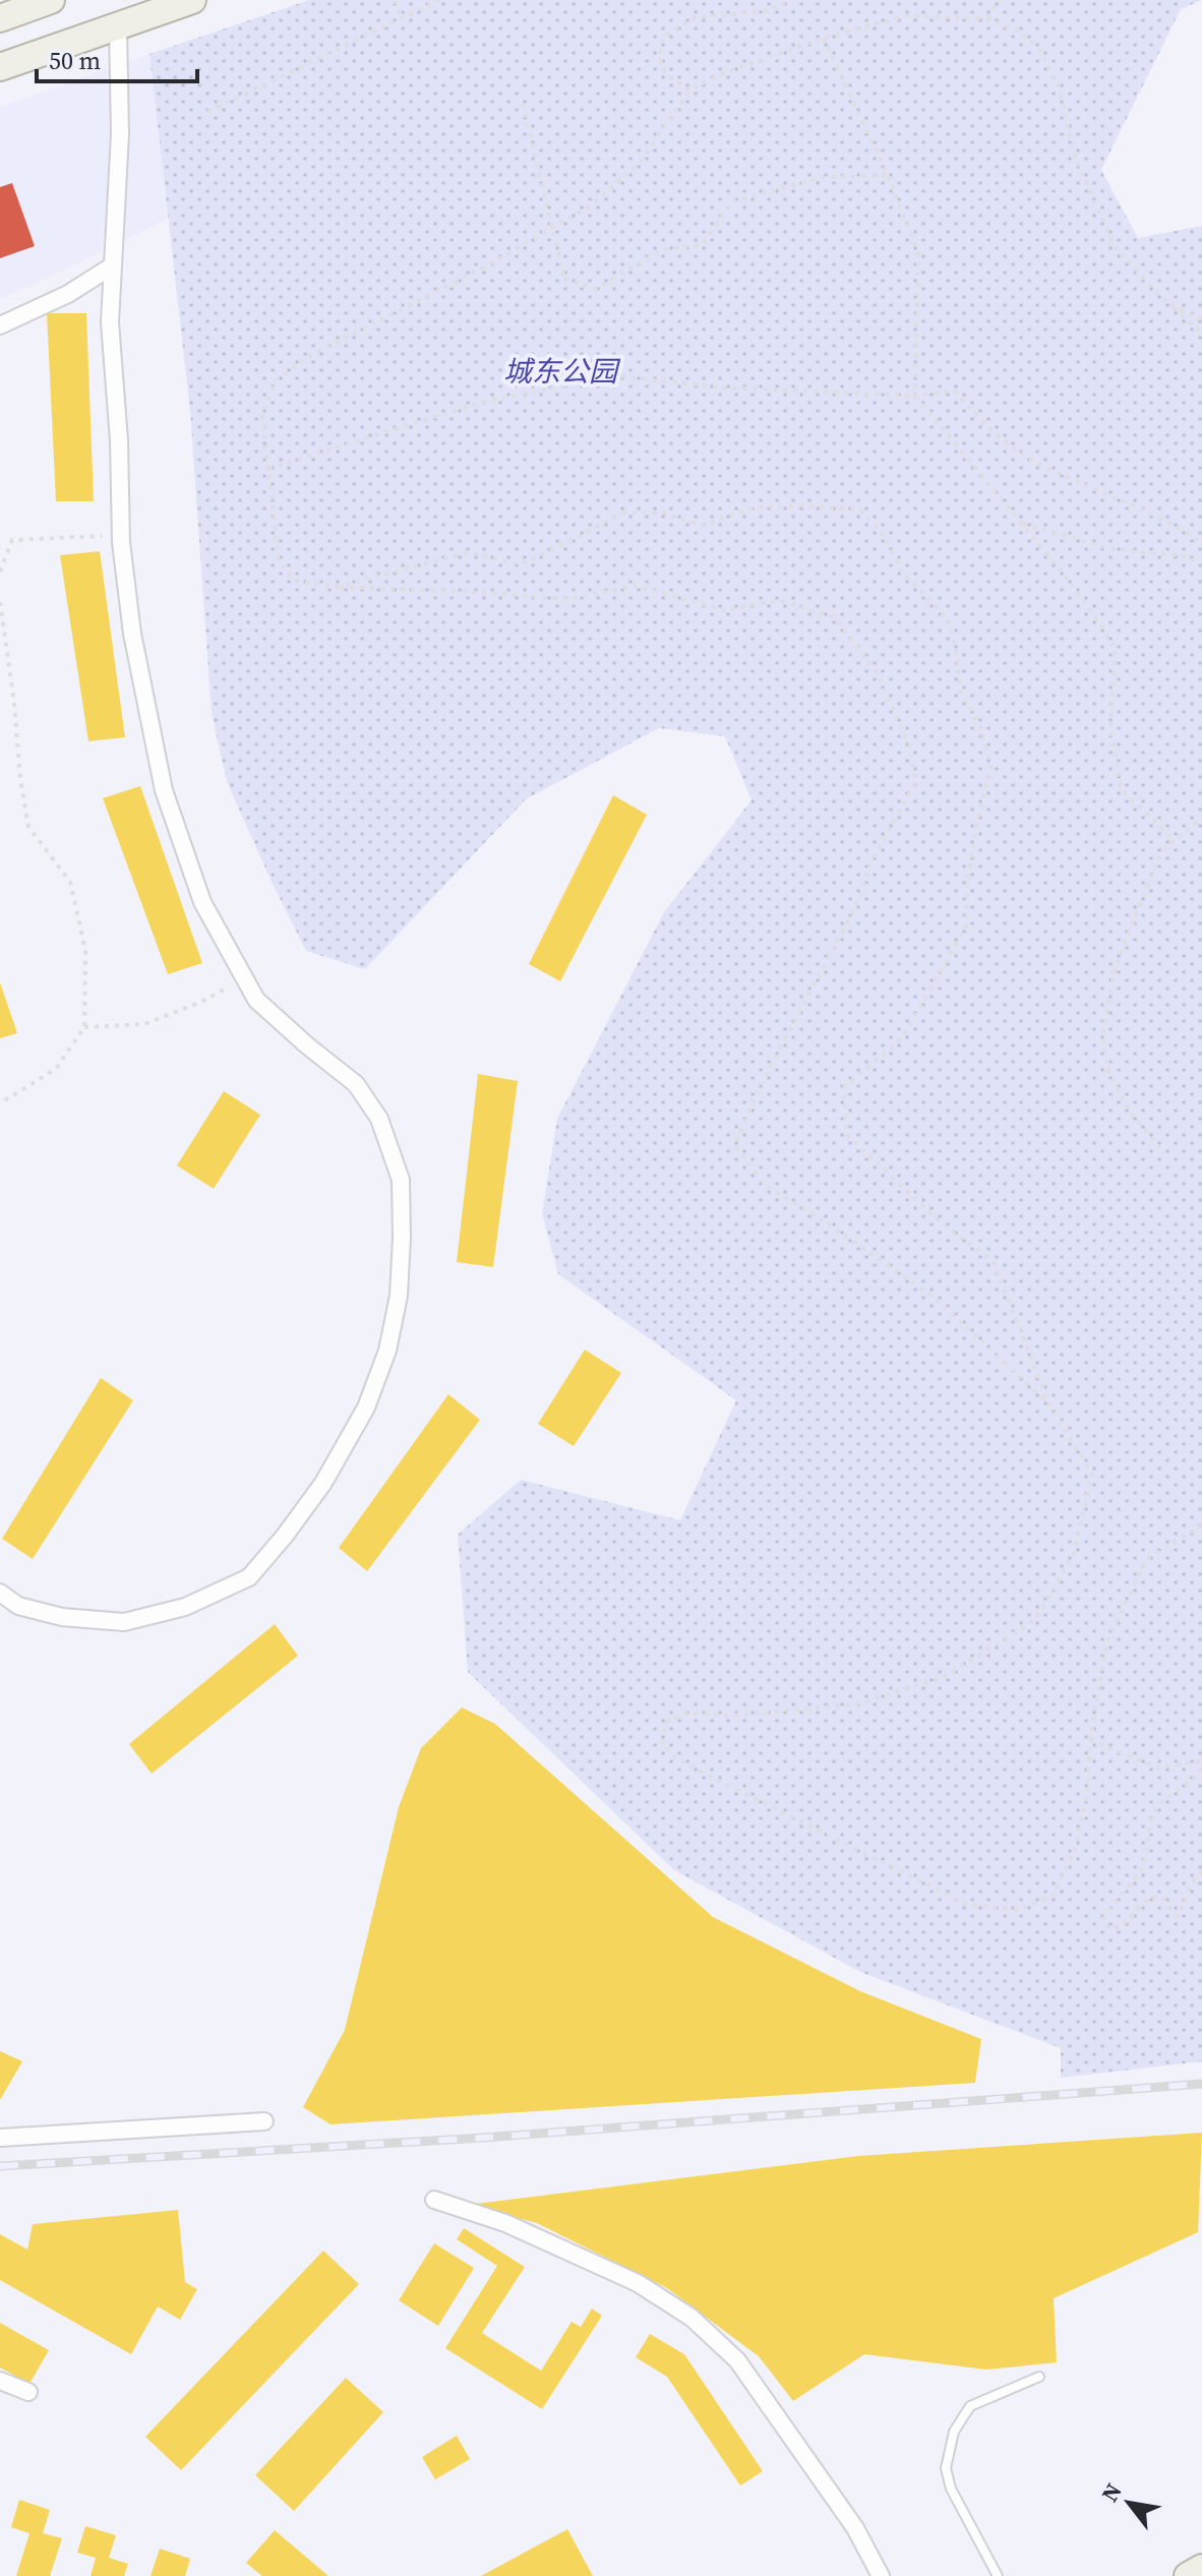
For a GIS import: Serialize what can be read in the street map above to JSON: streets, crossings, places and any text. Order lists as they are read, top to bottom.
{
  "parks": ["城东公园"],
  "scale_bar": "50 m",
  "north": "top left"
}
